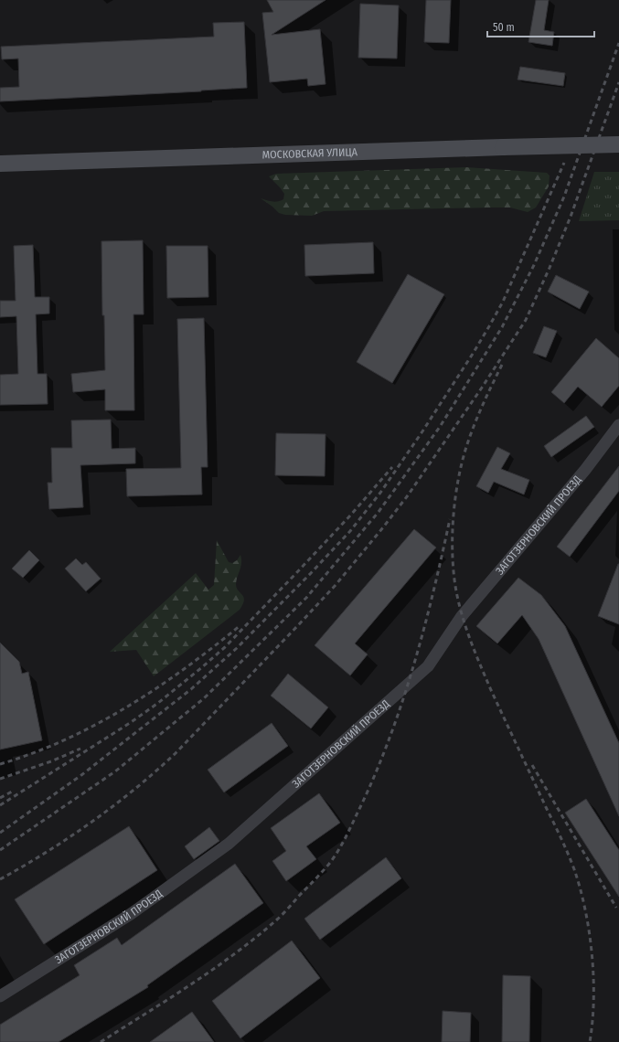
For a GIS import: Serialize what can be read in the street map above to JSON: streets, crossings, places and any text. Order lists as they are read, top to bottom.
{
  "streets": {
    "main road": ["МОСКОВСКАЯ УЛИЦА"],
    "street": ["ЗАГОТЗЕРНОВСКИЙ ПРОЕЗД"]
  },
  "scale_bar": "50 m"
}
